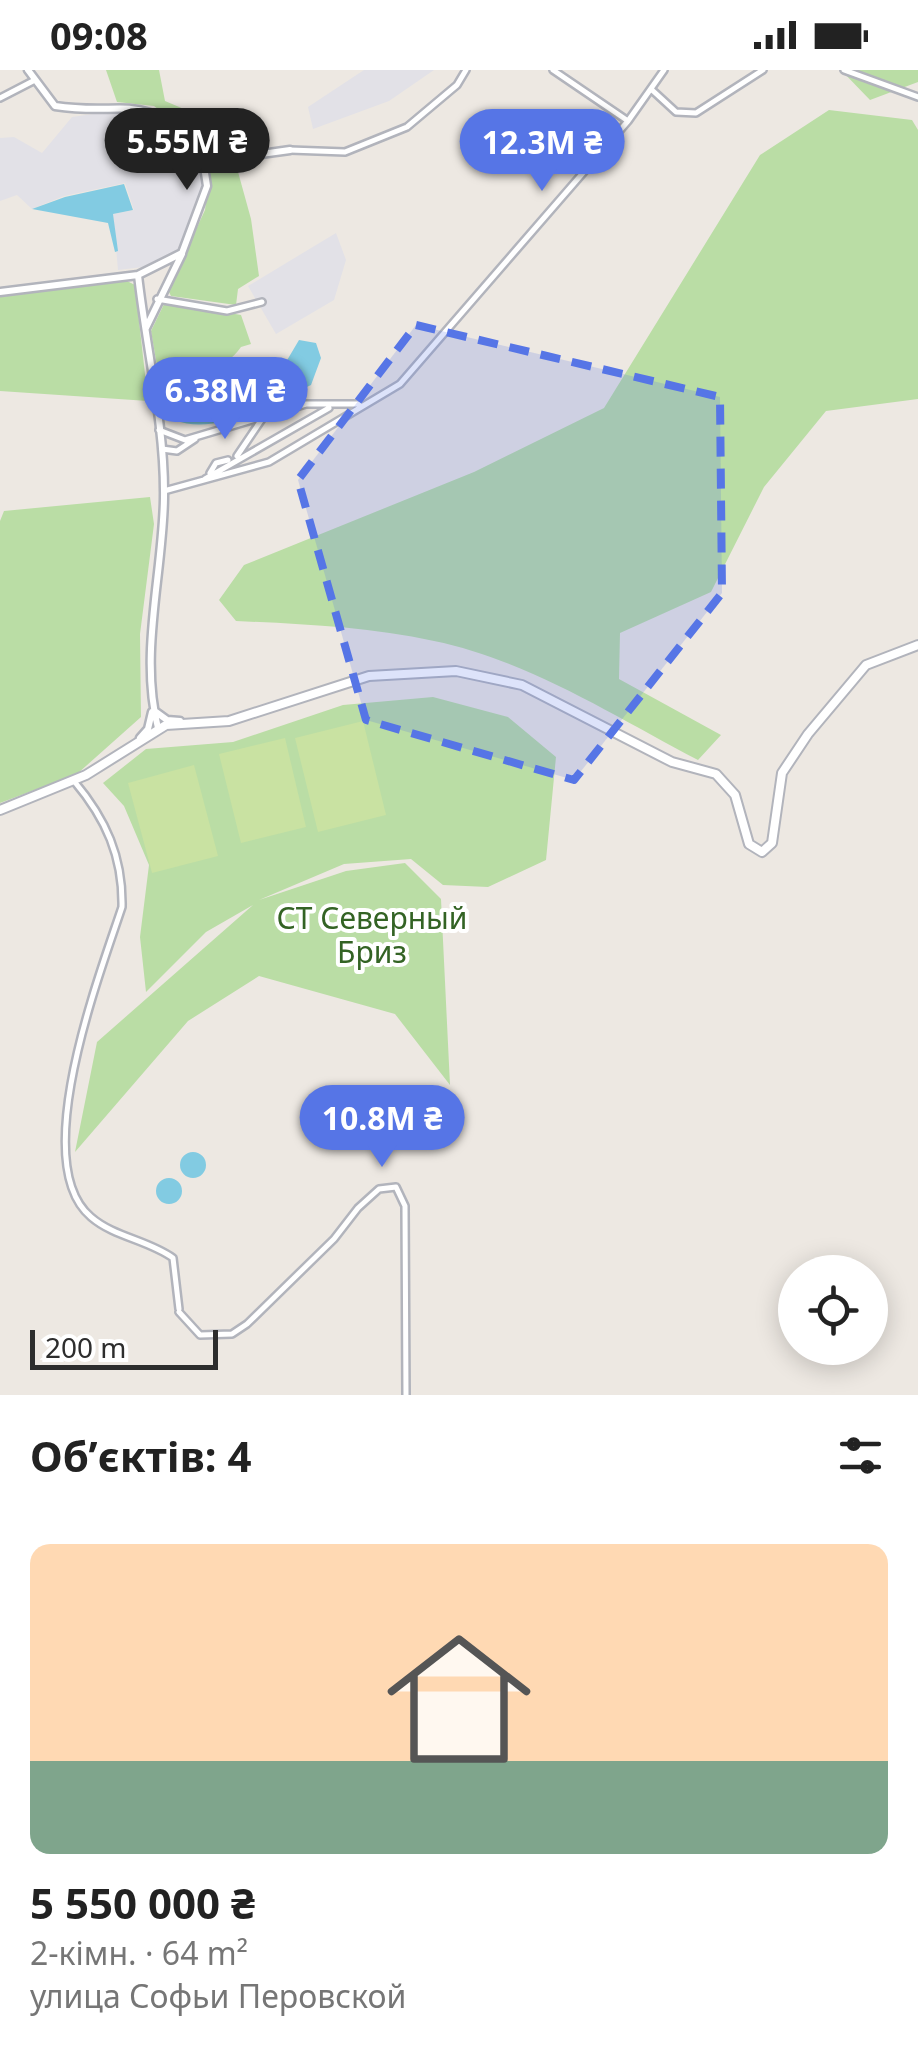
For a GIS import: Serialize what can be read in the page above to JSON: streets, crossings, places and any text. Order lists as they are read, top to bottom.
{
  "parks": ["СТ Северный Бриз"],
  "scale_bar": "200 m",
  "page": {
    "status": "09:08",
    "price": [
      "5.55M ₴",
      "12.3M ₴",
      "6.38M ₴",
      "10.8M ₴"
    ],
    "scale": "200 m",
    "heading": "Об’єктів: 4",
    "list": [
      {
        "name": "5 550 000 ₴",
        "note": "2-кімн. · 64 m² · улица Софьи Перовской"
      }
    ]
  }
}
